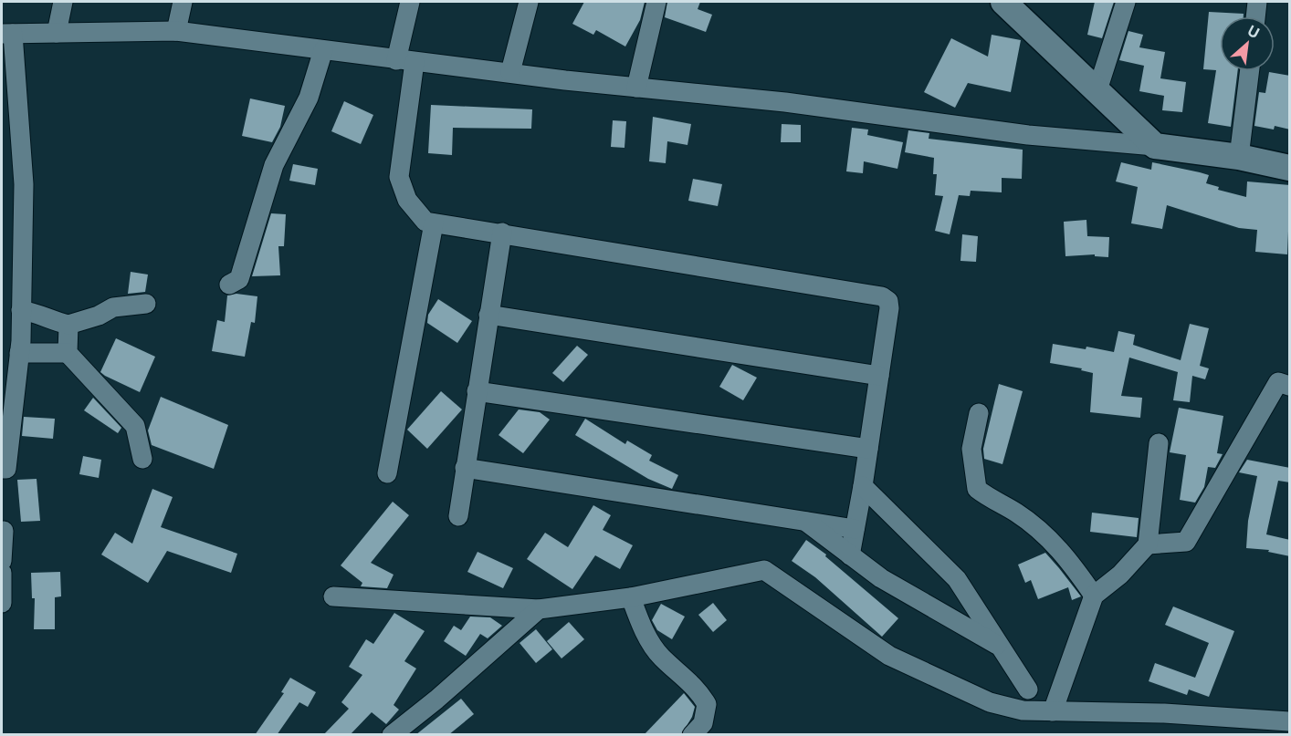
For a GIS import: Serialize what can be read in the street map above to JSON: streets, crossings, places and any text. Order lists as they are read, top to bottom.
{
  "north": "top right"
}
